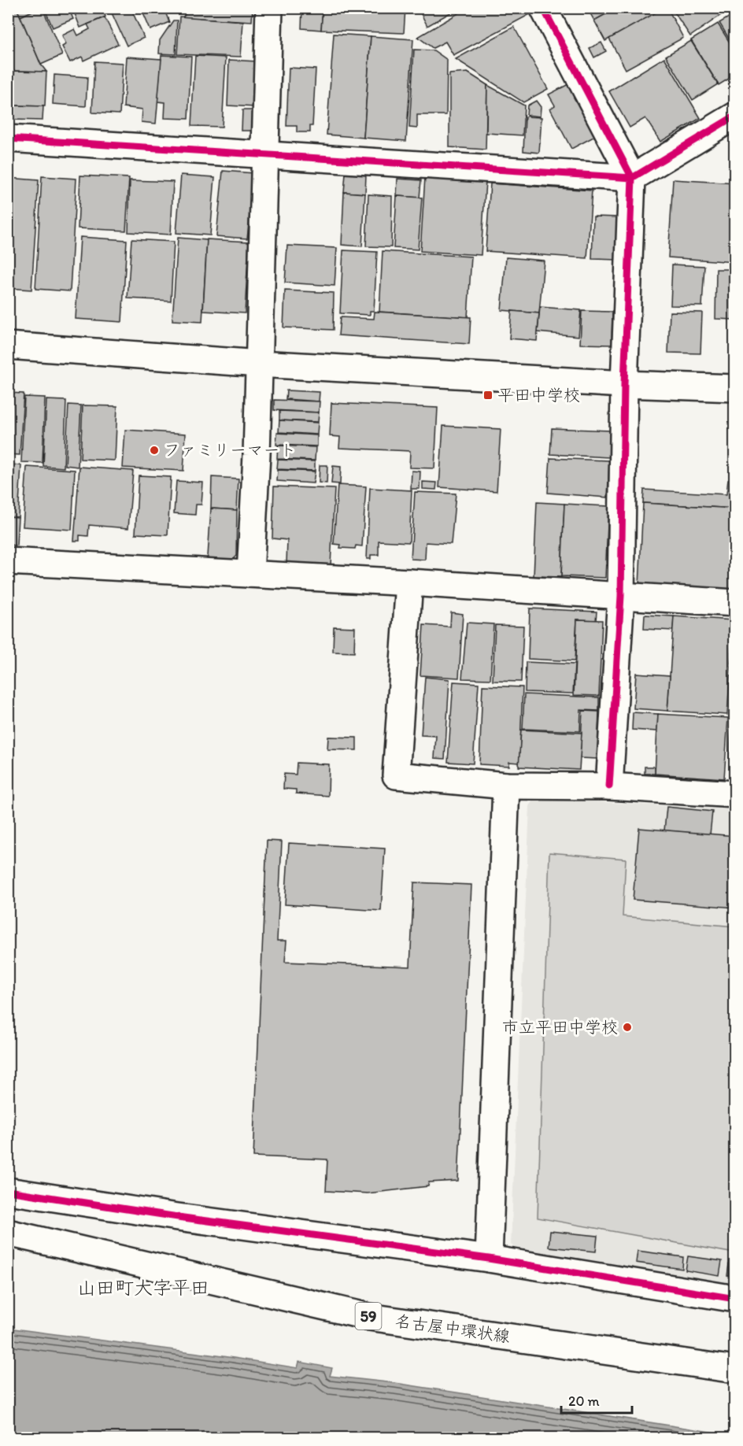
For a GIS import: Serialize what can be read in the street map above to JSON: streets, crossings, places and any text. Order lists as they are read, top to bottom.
{
  "streets": {
    "street": ["59", "名古屋中環状線"]
  },
  "districts": ["山田町大字平田"],
  "places": {
    "transit": ["平田中学校"],
    "other": ["ファミリーマート", "市立平田中学校"]
  },
  "scale_bar": "20 m"
}
